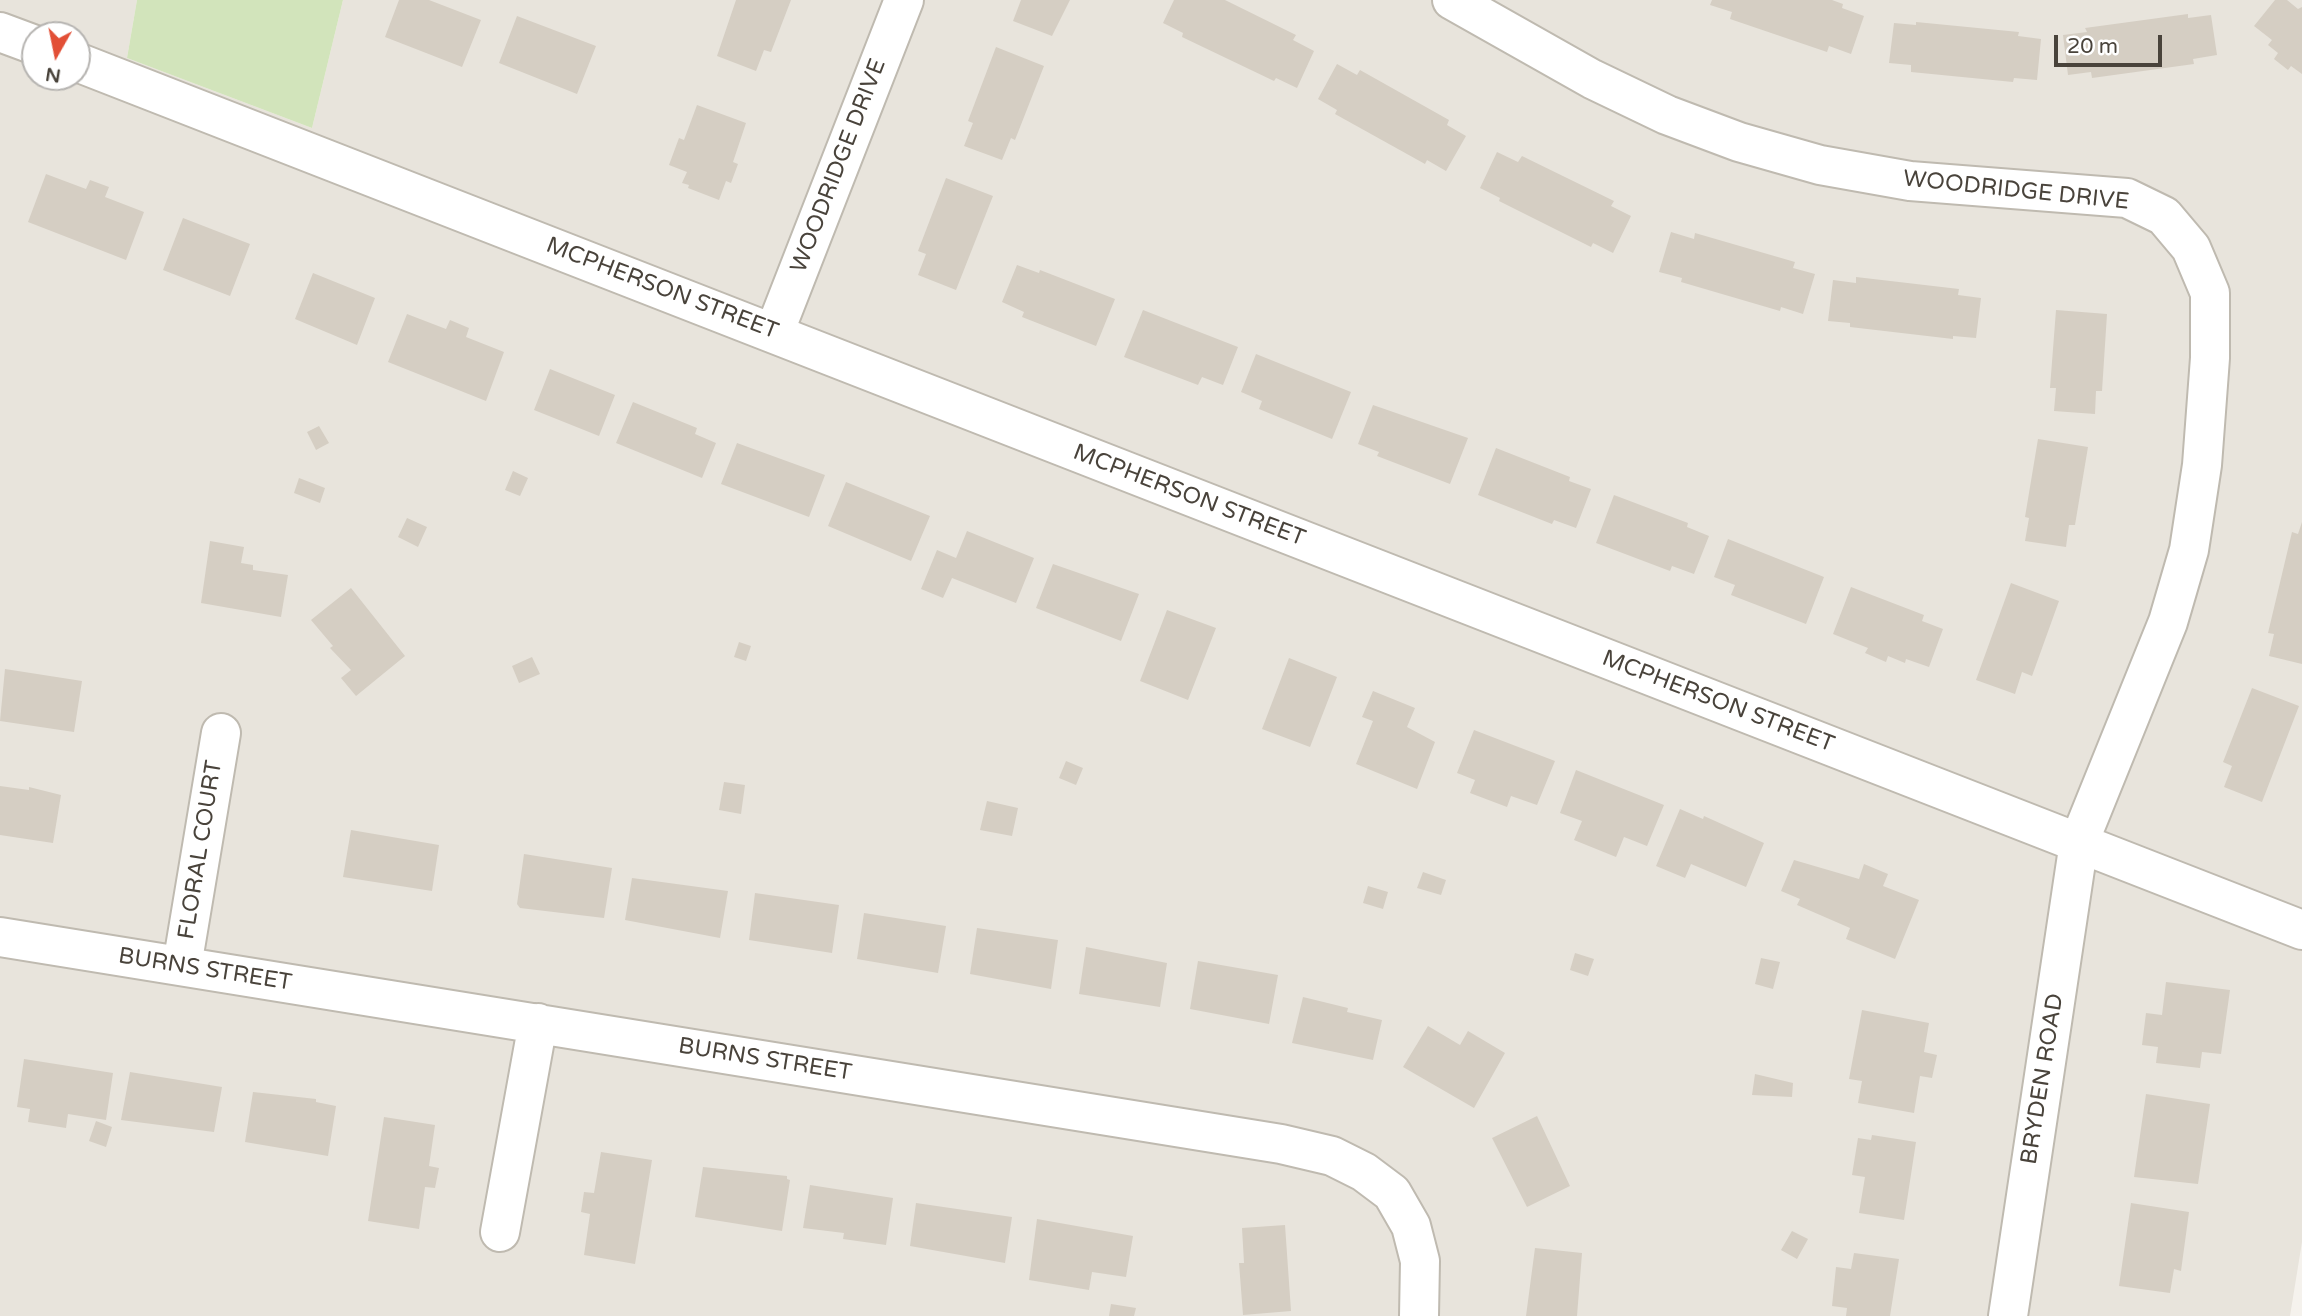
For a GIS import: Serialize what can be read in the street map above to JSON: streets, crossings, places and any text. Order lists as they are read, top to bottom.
{
  "streets": {
    "street": [
      "WOODRIDGE DRIVE",
      "MCPHERSON STREET",
      "FLORAL COURT",
      "BURNS STREET",
      "BRYDEN ROAD"
    ]
  },
  "crossings": [
    ["WOODRIDGE DRIVE", "MCPHERSON STREET"],
    ["WOODRIDGE DRIVE", "BRYDEN ROAD"],
    ["MCPHERSON STREET", "BRYDEN ROAD"],
    ["FLORAL COURT", "BURNS STREET"]
  ],
  "scale_bar": "20 m",
  "north": "bottom"
}
